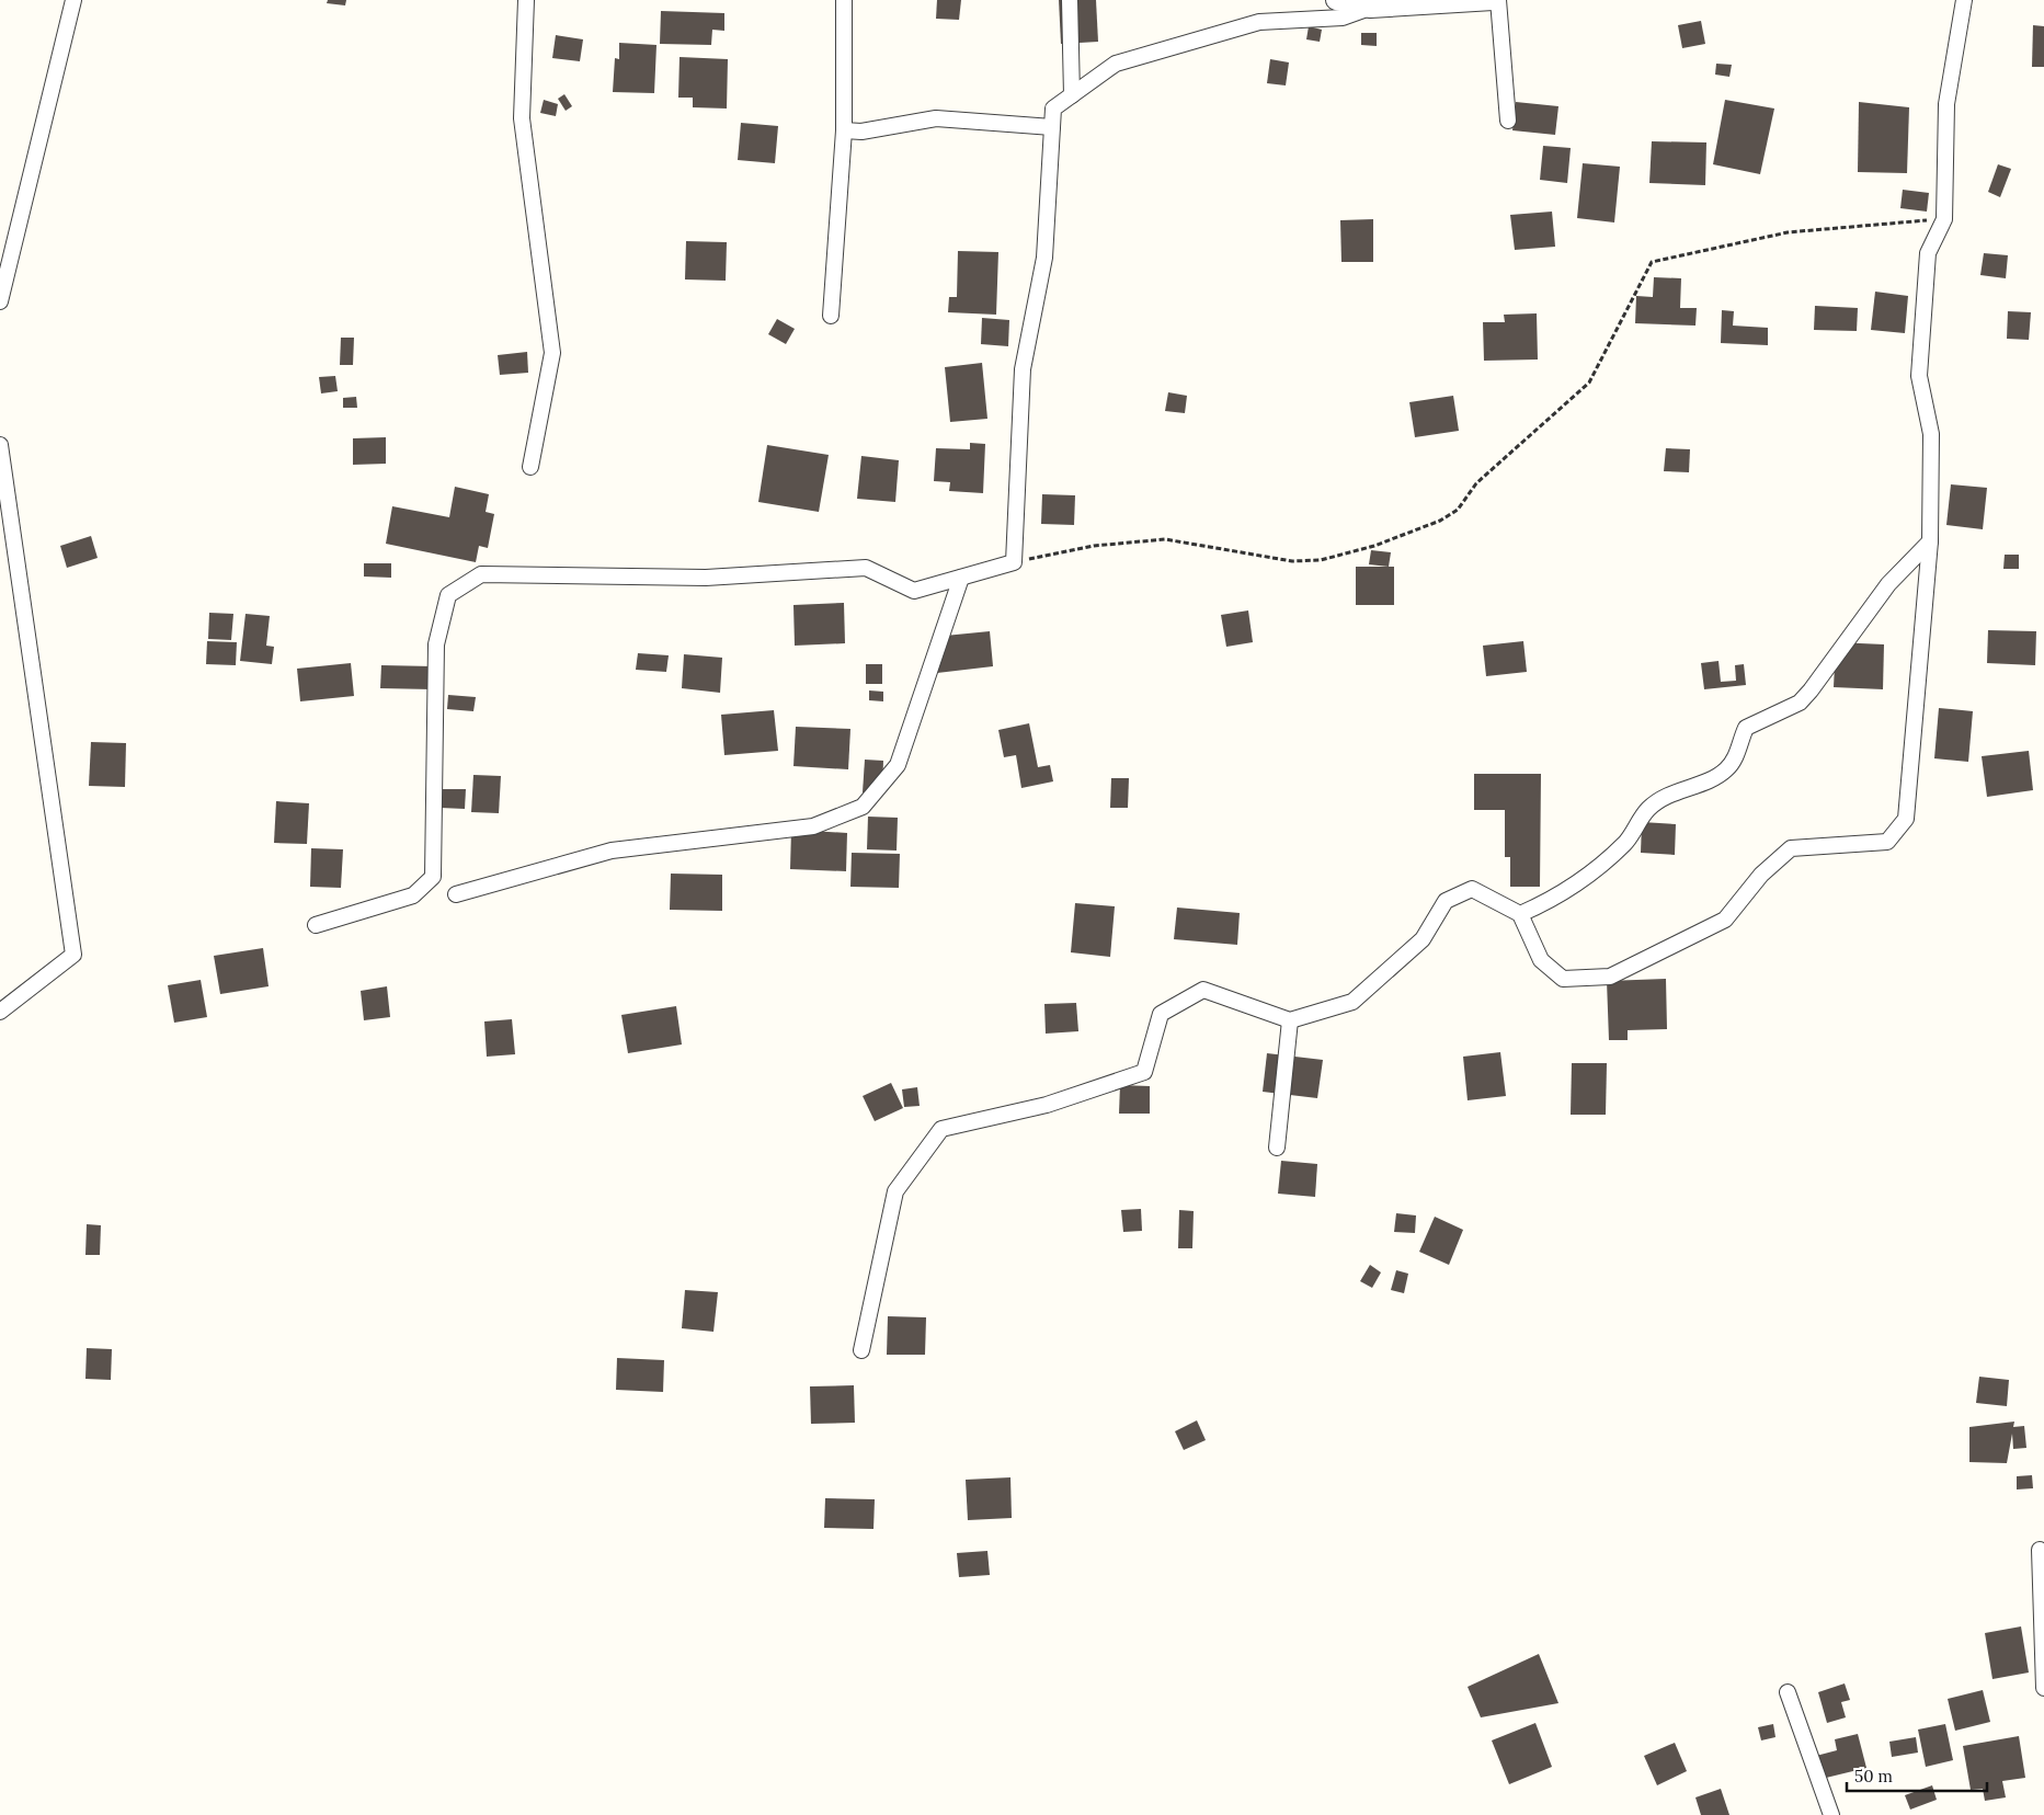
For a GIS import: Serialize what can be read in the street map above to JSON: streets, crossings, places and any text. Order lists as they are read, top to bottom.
{
  "scale_bar": "50 m"
}
